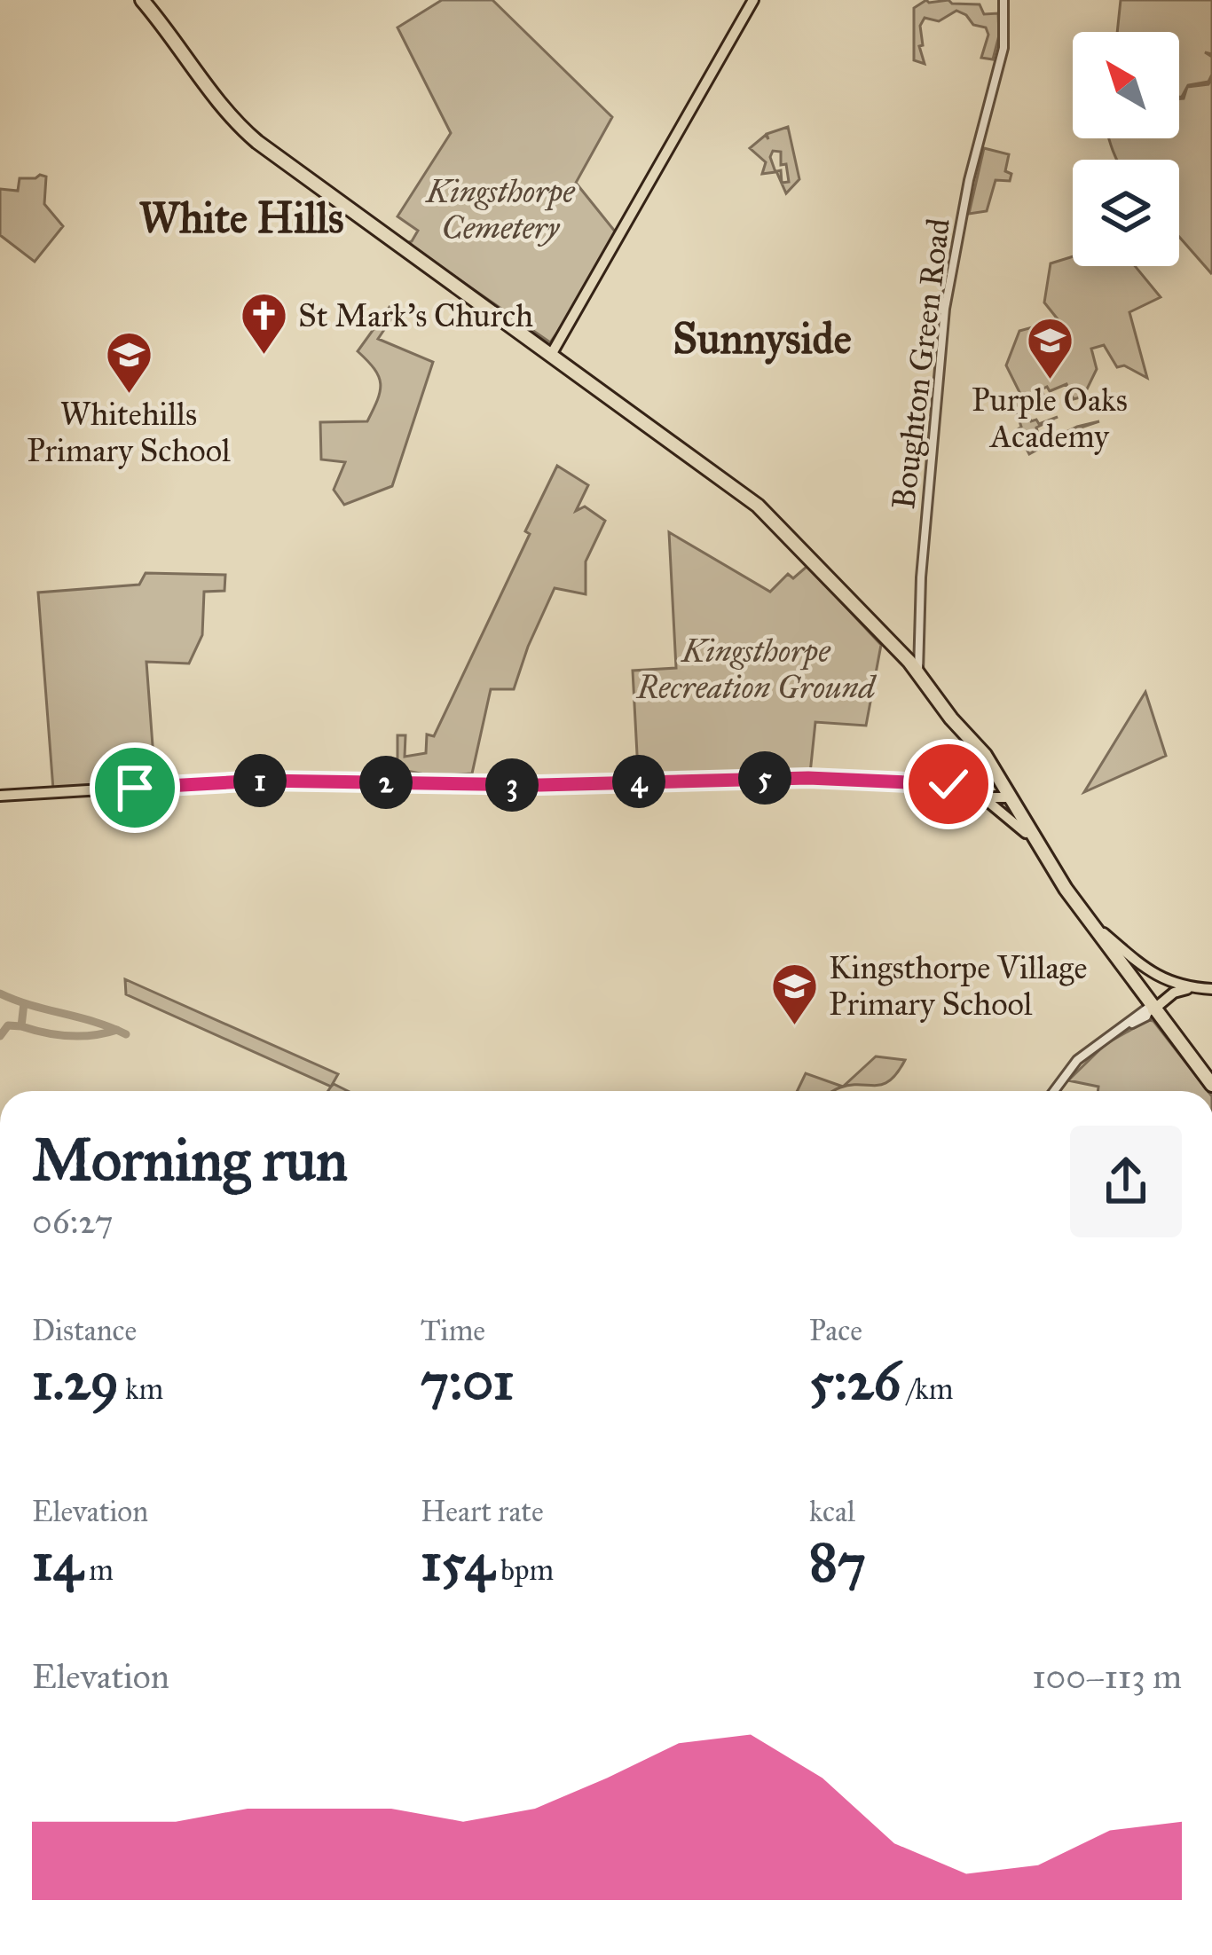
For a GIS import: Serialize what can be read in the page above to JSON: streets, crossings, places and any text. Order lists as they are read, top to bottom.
{
  "streets": {
    "street": ["Boughton Green Road"]
  },
  "districts": ["White Hills", "Sunnyside"],
  "parks": ["Kingsthorpe Cemetery", "Kingsthorpe Recreation Ground"],
  "places": {
    "church": ["St Mark's Church"],
    "school or university": ["Purple Oaks Academy", "Whitehills Primary School", "Kingsthorpe Village Primary School"]
  },
  "north": "top left",
  "page": {
    "pins": [
      "5",
      "1",
      "4",
      "2",
      "3"
    ],
    "heading": ["Morning run", "06:27"],
    "stats": [
      ["Distance", "1.29 km"],
      ["Time", "7:01"],
      ["Pace", "5:26 /km"],
      ["Elevation", "14 m"],
      ["Heart rate", "154 bpm"],
      ["kcal", "87"]
    ],
    "chart": ["Elevation", "100–113 m"]
  }
}
